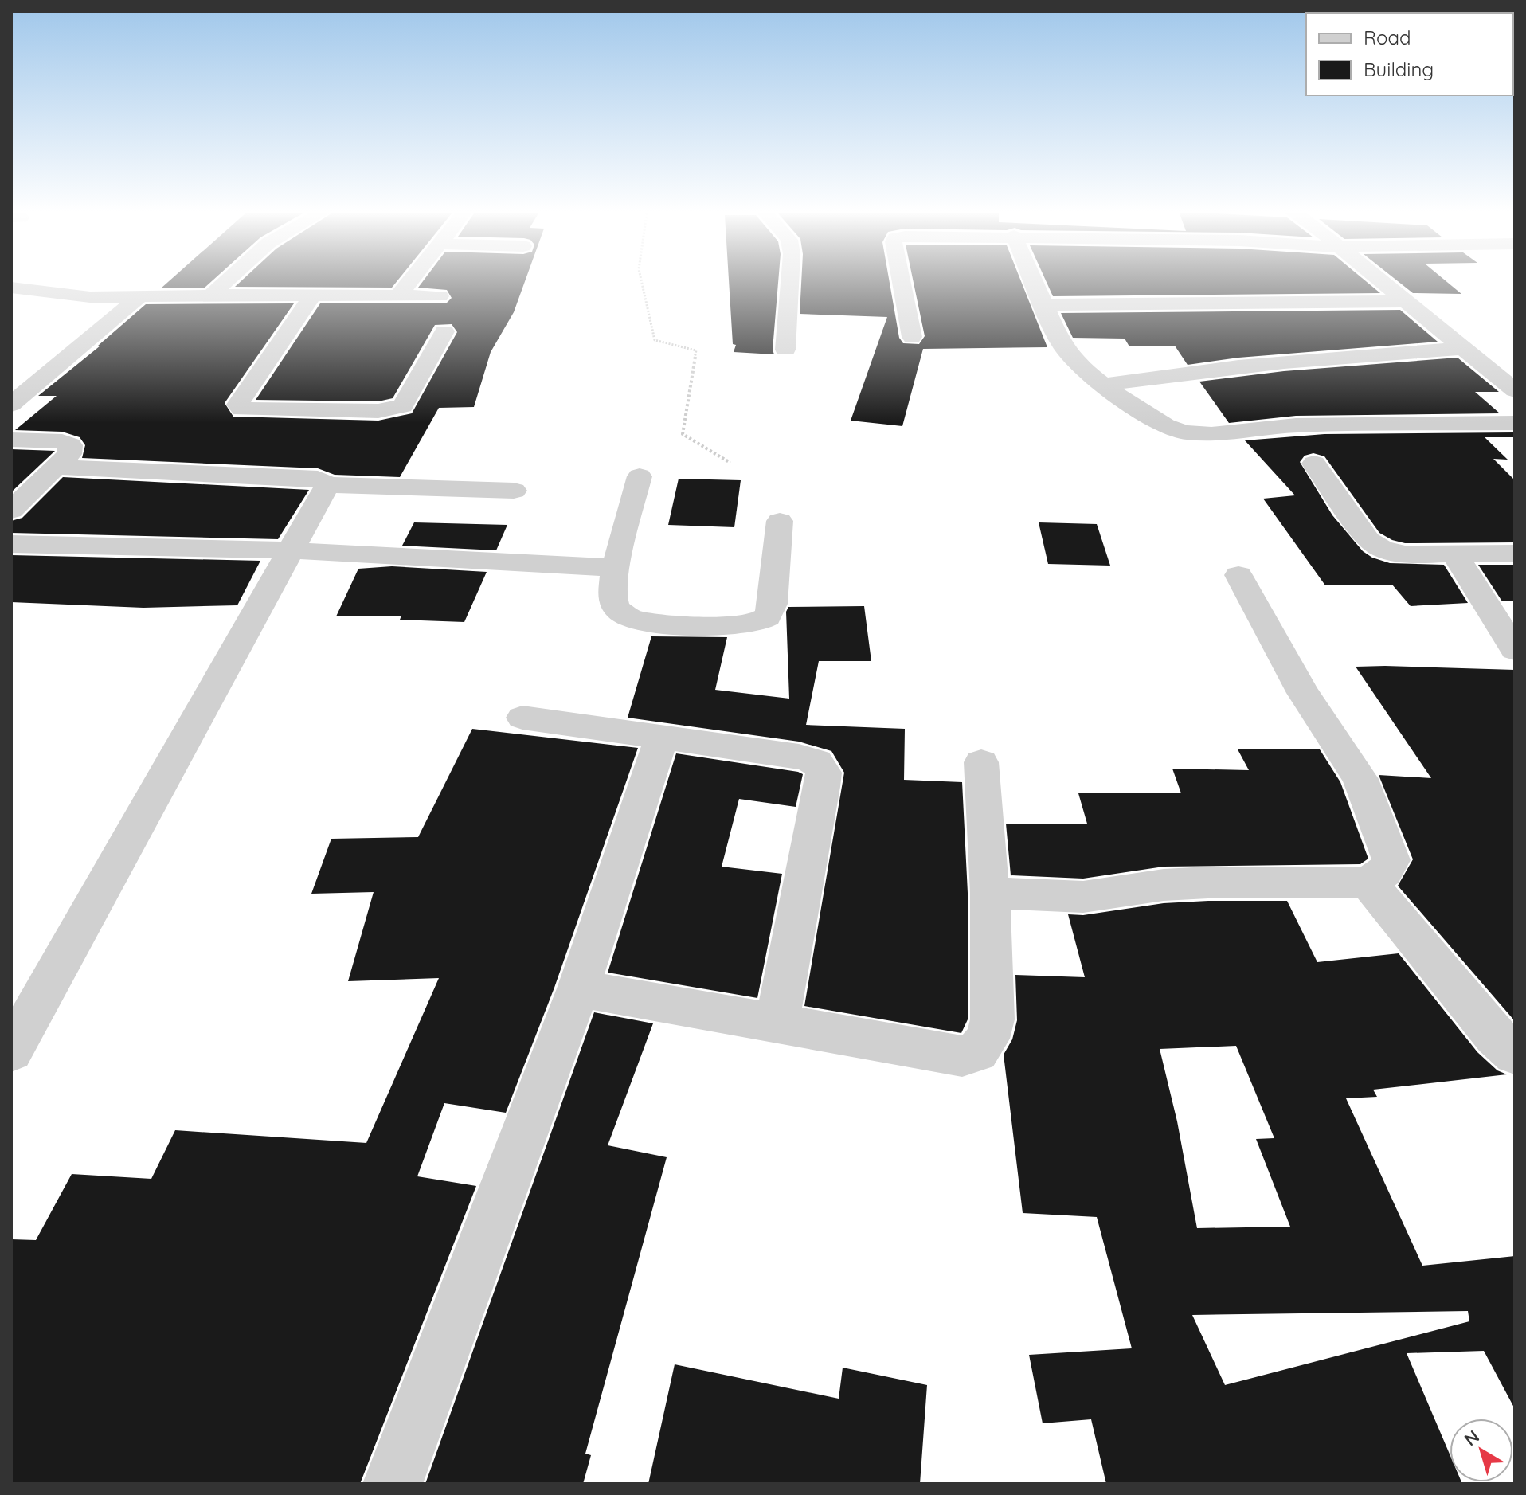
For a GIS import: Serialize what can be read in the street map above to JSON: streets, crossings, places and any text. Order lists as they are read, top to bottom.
{
  "legend": ["Road", "Building"],
  "north": "top left"
}
